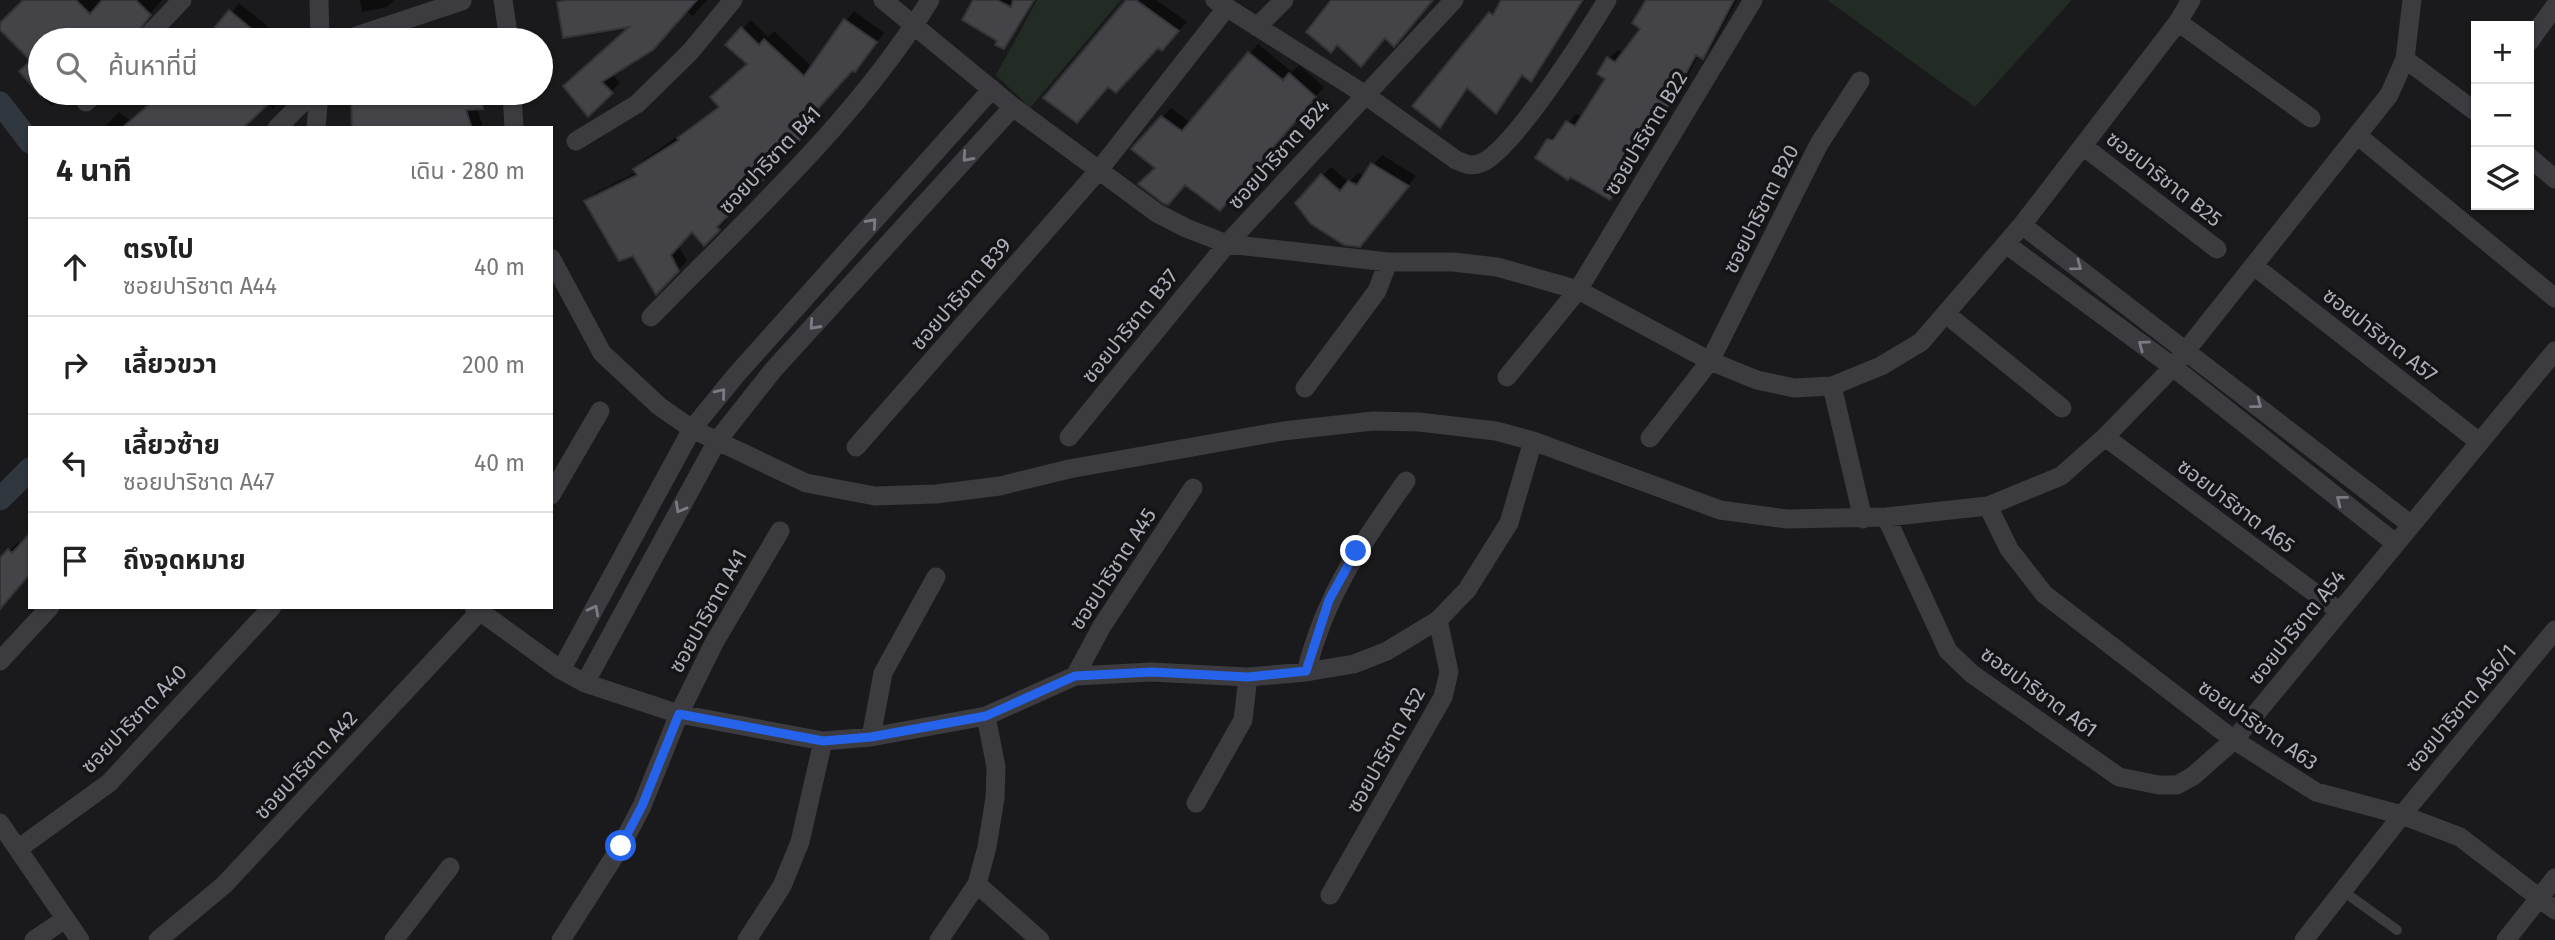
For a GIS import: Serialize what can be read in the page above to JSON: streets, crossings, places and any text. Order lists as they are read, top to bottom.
{
  "streets": {
    "street": [
      "ซอยปาริชาต B22",
      "ซอยปาริชาต B24",
      "ซอยปาริชาต B41",
      "ซอยปาริชาต B25",
      "ซอยปาริชาต B20",
      "ซอยปาริชาต B39",
      "ซอยปาริชาต B37",
      "ซอยปาริชาต A57",
      "ซอยปาริชาต A65",
      "ซอยปาริชาต A45",
      "ซอยปาริชาต A41",
      "ซอยปาริชาต A54",
      "ซอยปาริชาต A61",
      "ซอยปาริชาต A56/1",
      "ซอยปาริชาต A40",
      "ซอยปาริชาต A63",
      "ซอยปาริชาต A52",
      "ซอยปาริชาต A42"
    ]
  },
  "crossings": [
    ["ซอยปาริชาต B24", "ซอยปาริชาต B37"],
    ["ซอยปาริชาต A57", "ซอยปาริชาต A54"],
    ["ซอยปาริชาต A65", "ซอยปาริชาต A54"],
    ["ซอยปาริชาต A54", "ซอยปาริชาต A61"],
    ["ซอยปาริชาต A54", "ซอยปาริชาต A63"],
    ["ซอยปาริชาต A61", "ซอยปาริชาต A63"],
    ["ซอยปาริชาต A56/1", "ซอยปาริชาต A63"]
  ],
  "page": {
    "map_buttons": ["+", "−"],
    "search": "ค้นหาที่นี่",
    "heading": ["4 นาที", "เดิน · 280 m"],
    "list": [
      ["ตรงไป", "ซอยปาริชาต A44", "40 m"],
      ["เลี้ยวขวา", "200 m"],
      ["เลี้ยวซ้าย", "ซอยปาริชาต A47", "40 m"],
      "ถึงจุดหมาย"
    ]
  }
}
